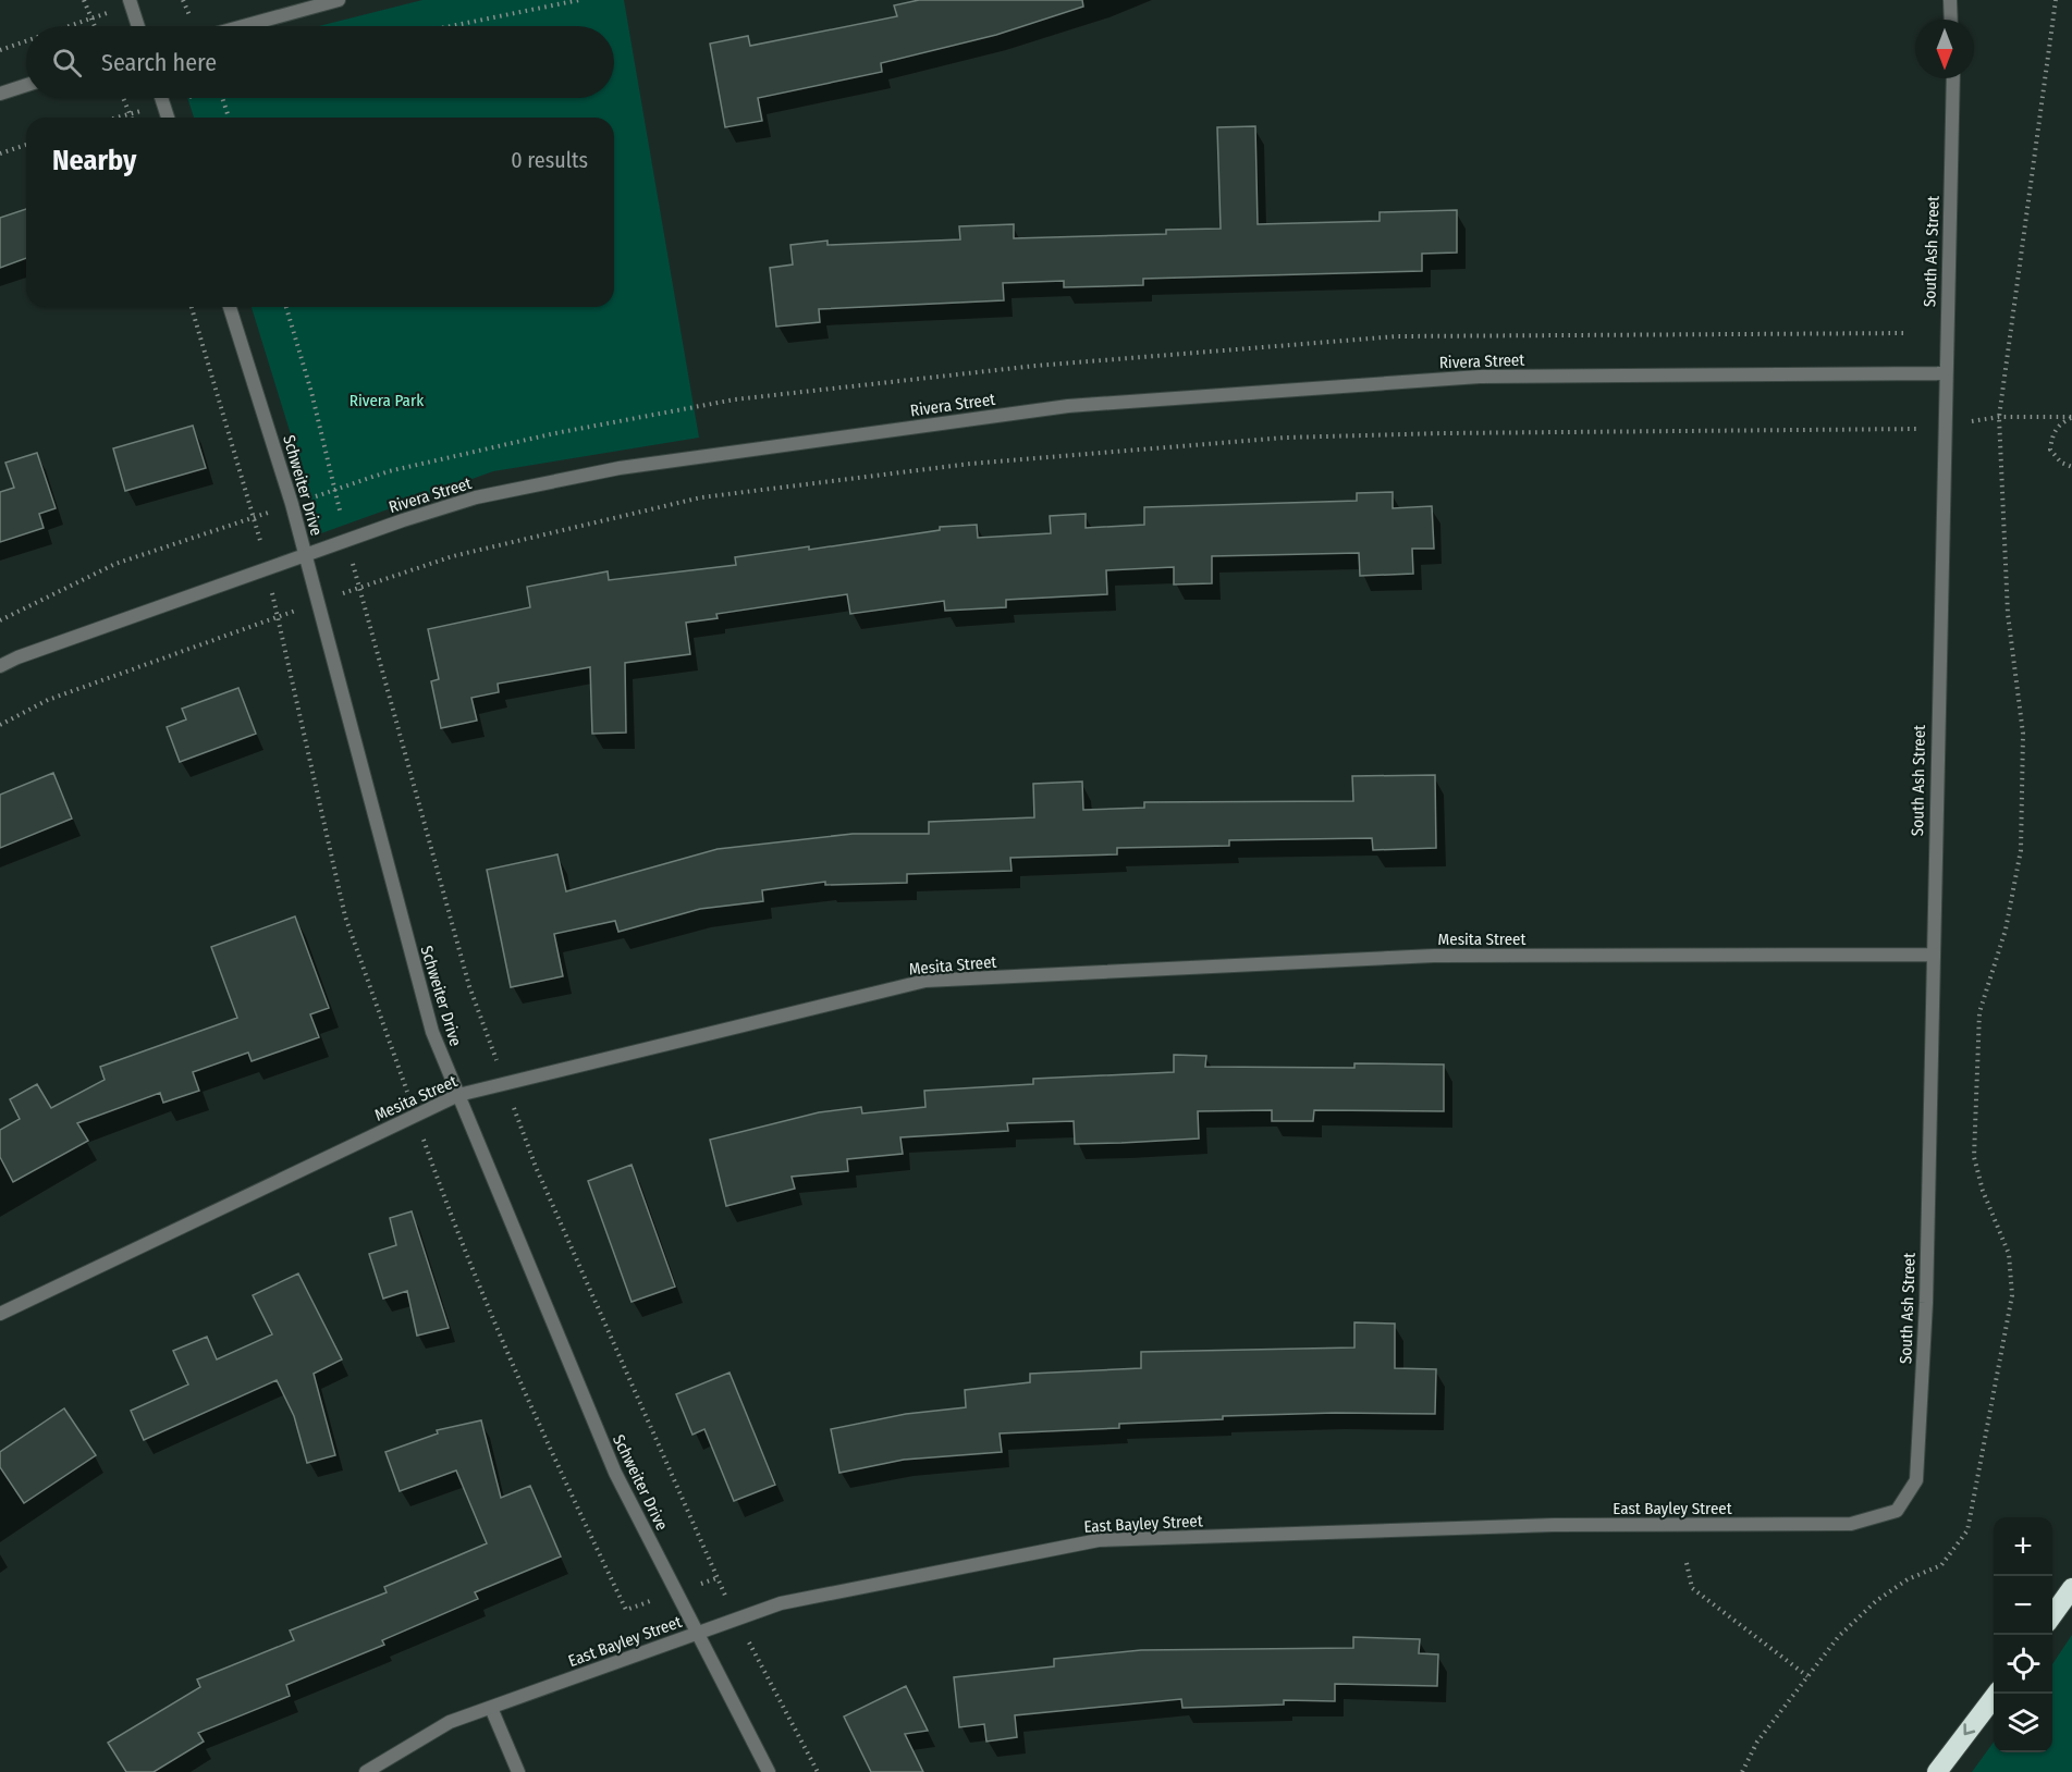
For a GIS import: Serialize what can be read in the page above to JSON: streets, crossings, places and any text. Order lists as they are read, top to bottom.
{
  "streets": {
    "street": [
      "South Ash Street",
      "Rivera Street",
      "Schweiter Drive",
      "Mesita Street",
      "East Bayley Street"
    ]
  },
  "crossings": [
    ["South Ash Street", "Rivera Street"],
    ["South Ash Street", "Mesita Street"],
    ["South Ash Street", "East Bayley Street"],
    ["Rivera Street", "Schweiter Drive"],
    ["Schweiter Drive", "Mesita Street"],
    ["Schweiter Drive", "East Bayley Street"]
  ],
  "parks": ["Rivera Park"],
  "north": "bottom",
  "page": {
    "search": "Search here",
    "heading": ["Nearby", "0 results"],
    "map_buttons": ["+", "−"]
  }
}
